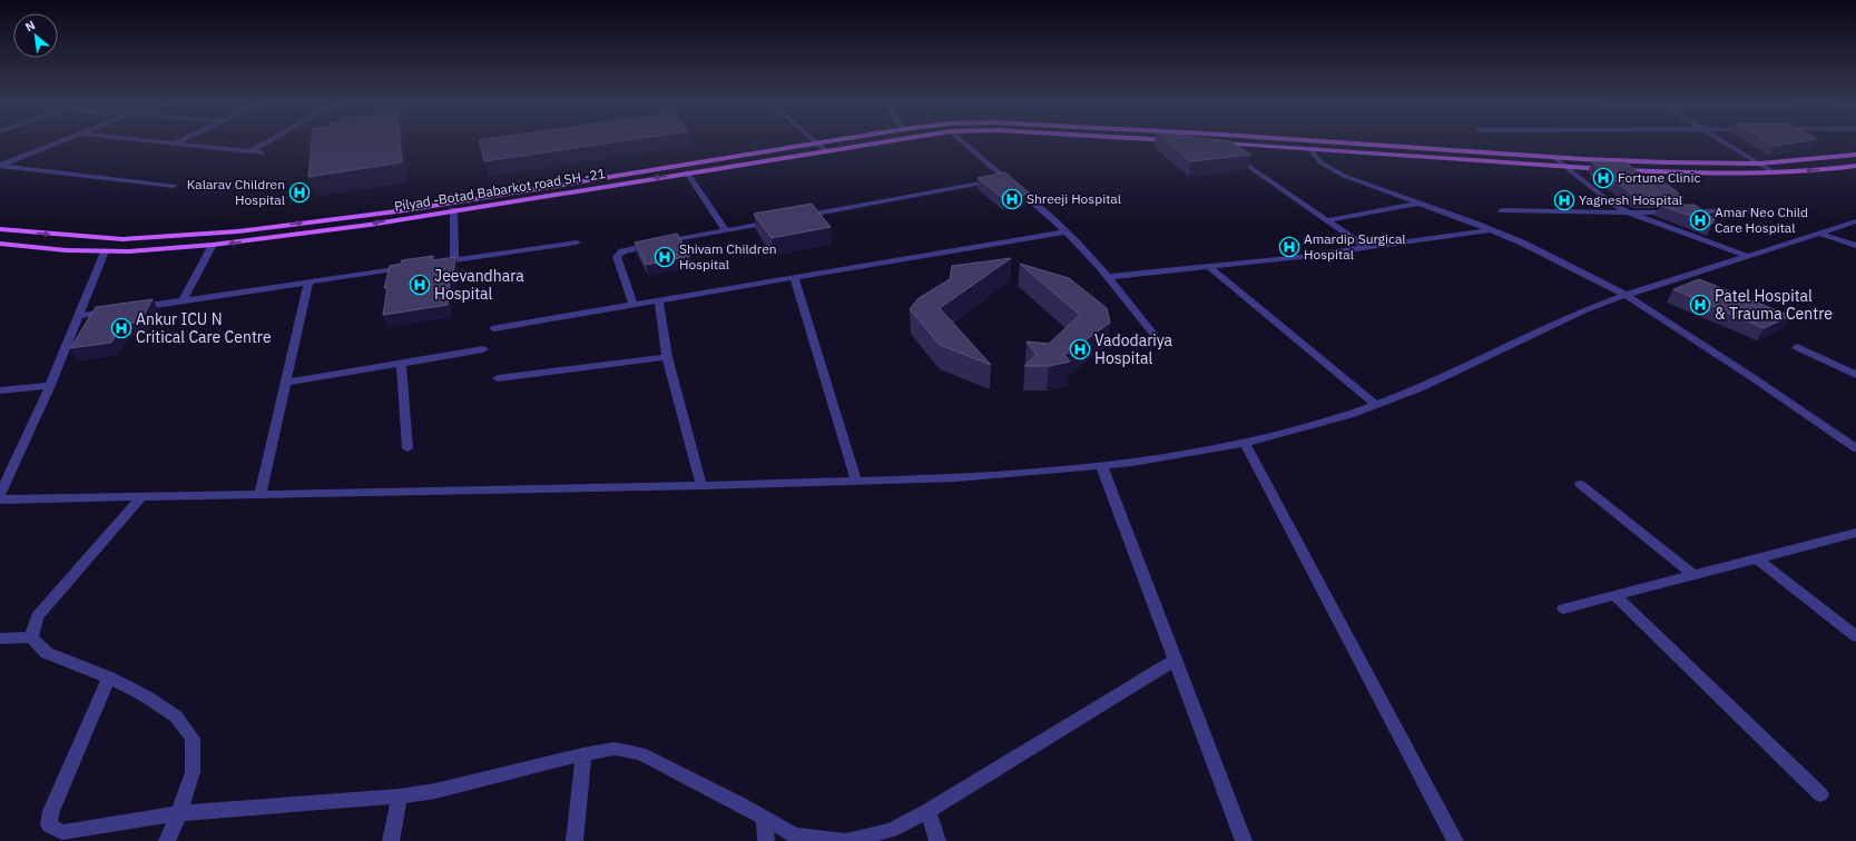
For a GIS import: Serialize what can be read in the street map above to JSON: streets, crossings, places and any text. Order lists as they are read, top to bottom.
{
  "streets": {
    "main road": ["Pilyad -Botad Babarkot road SH -21"]
  },
  "places": {
    "hospital": [
      "Fortune Clinic",
      "Kalarav Children Hospital",
      "Shreeji Hospital",
      "Yagnesh Hospital",
      "Amar Neo Child Care Hospital",
      "Amardip Surgical Hospital",
      "Shivam Children Hospital",
      "Jeevandhara Hospital",
      "Patel Hospital & Trauma Centre",
      "Ankur ICU N Critical Care Centre",
      "Vadodariya Hospital"
    ]
  },
  "north": "top left"
}
